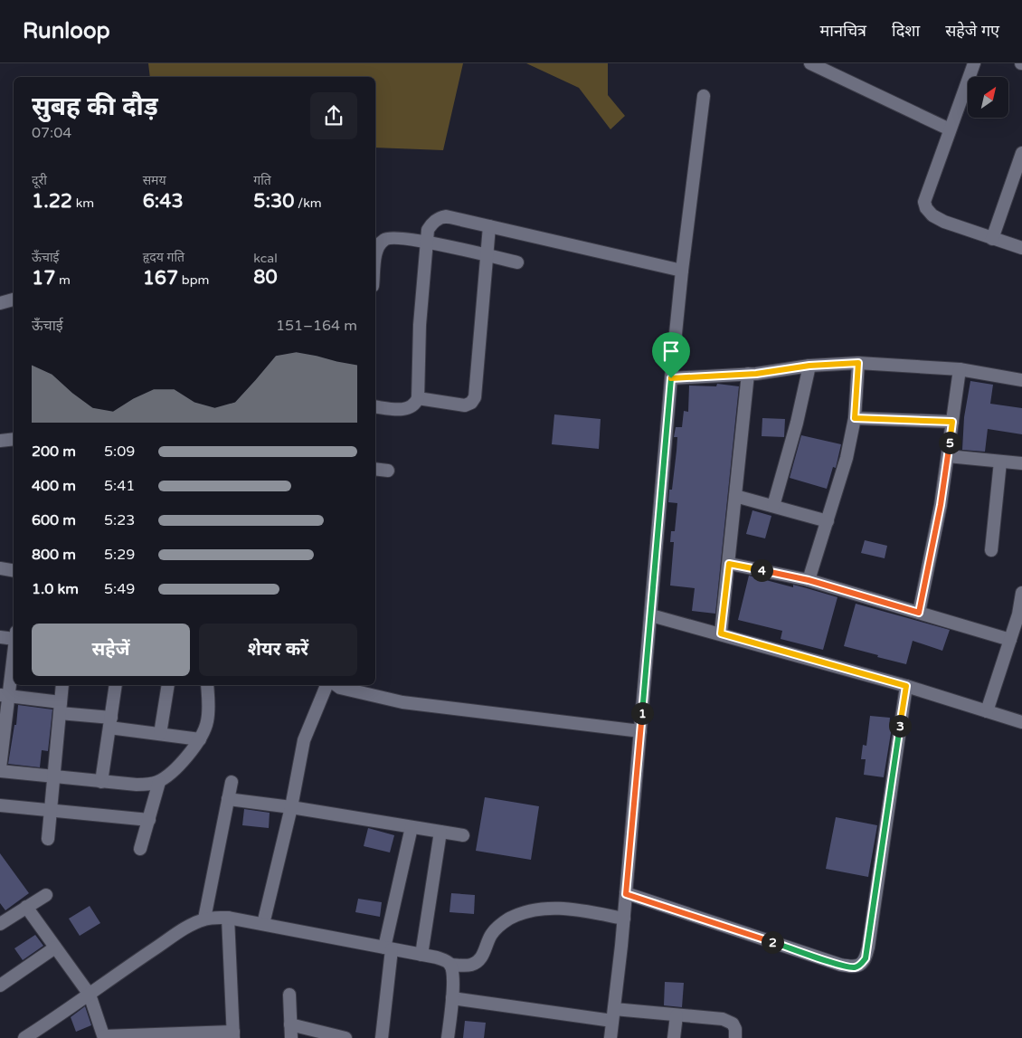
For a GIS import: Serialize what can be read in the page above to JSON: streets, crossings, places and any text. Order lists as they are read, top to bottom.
{
  "north": "top right",
  "page": {
    "header": "Runloop",
    "nav": ["मानचित्र", "दिशा", "सहेजे गए"],
    "heading": ["सुबह की दौड़", "07:04"],
    "stats": [
      ["दूरी", "1.22 km"],
      ["समय", "6:43"],
      ["गति", "5:30 /km"],
      ["ऊँचाई", "17 m"],
      ["हृदय गति", "167 bpm"],
      ["kcal", "80"]
    ],
    "chart": ["ऊँचाई", "151–164 m"],
    "pins": [
      "5",
      "4",
      "1",
      "3",
      "2"
    ],
    "list": [
      {
        "name": "200 m",
        "note": "5:09"
      },
      {
        "name": "400 m",
        "note": "5:41"
      },
      {
        "name": "600 m",
        "note": "5:23"
      },
      {
        "name": "800 m",
        "note": "5:29"
      },
      {
        "name": "1.0 km",
        "note": "5:49"
      }
    ],
    "buttons": ["सहेजें", "शेयर करें"]
  }
}
